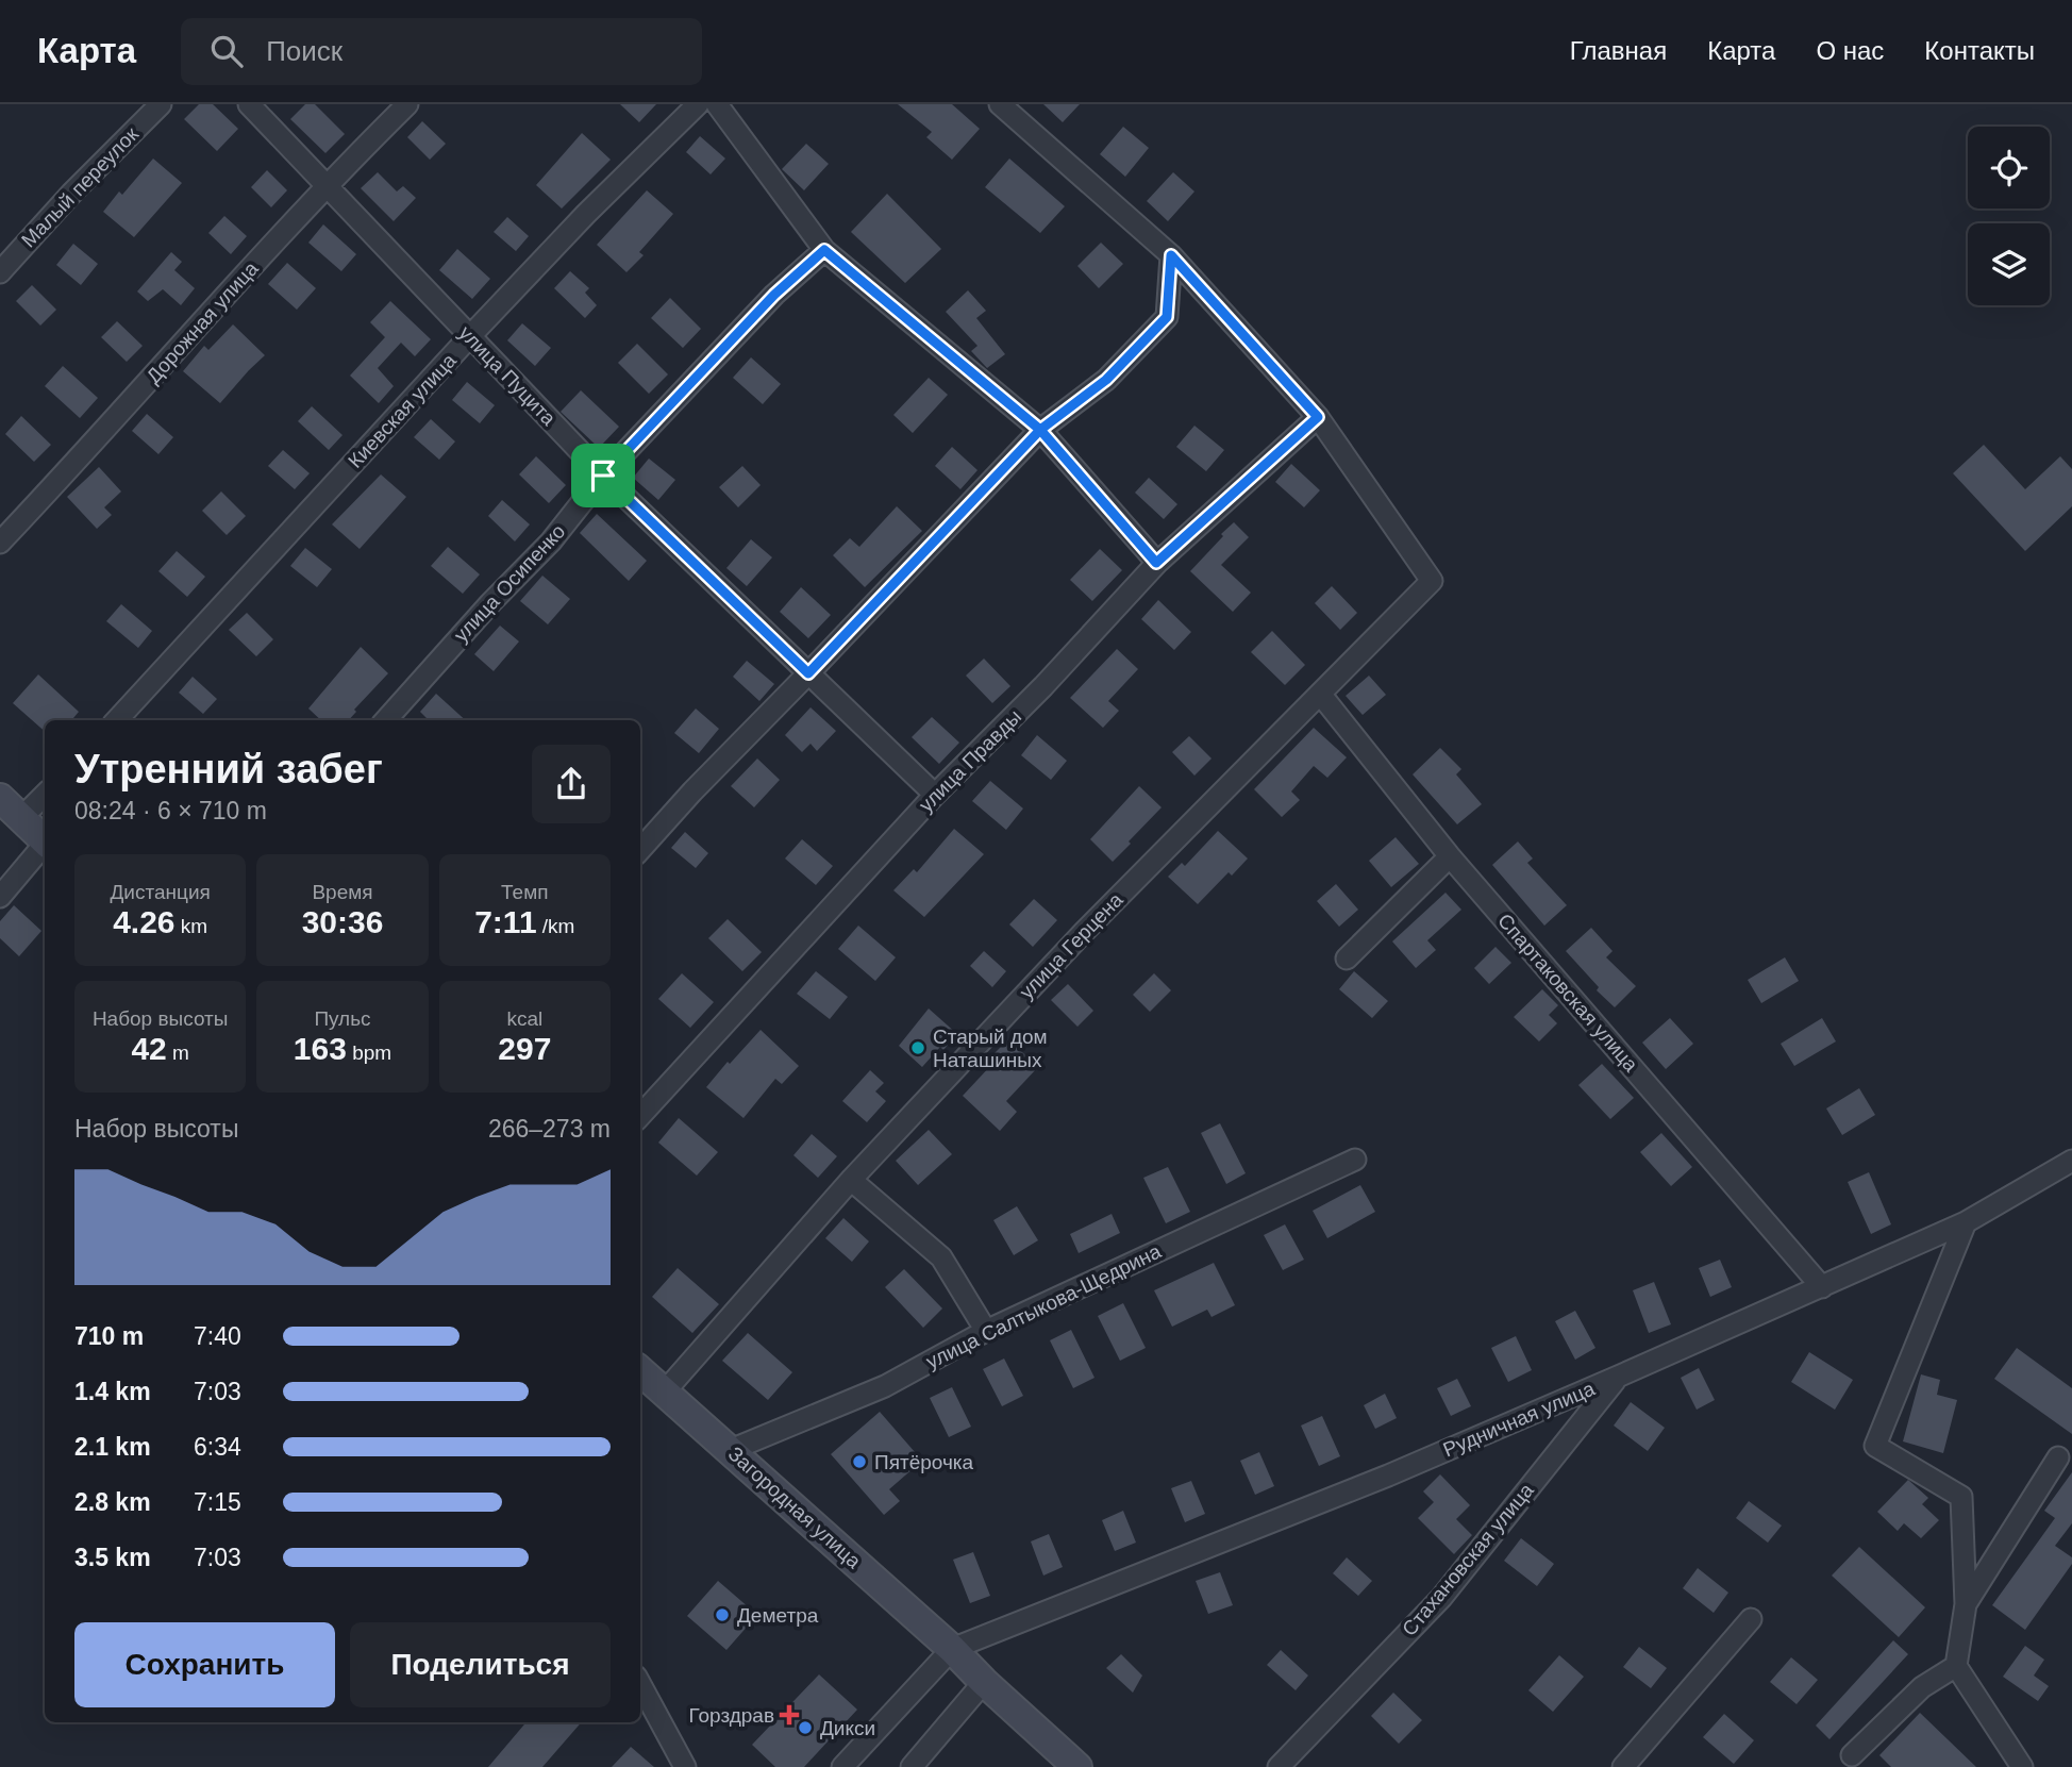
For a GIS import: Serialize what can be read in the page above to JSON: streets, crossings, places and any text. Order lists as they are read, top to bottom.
{
  "streets": {
    "street": [
      "Малый переулок",
      "Дорожная улица",
      "улица Пуцита",
      "Киевская улица",
      "улица Осипенко",
      "улица Правды",
      "улица Герцена",
      "Спартаковская улица",
      "улица Салтыкова-Щедрина",
      "Рудничная улица",
      "Загородная улица",
      "Стахановская улица"
    ]
  },
  "crossings": [
    ["Дорожная улица", "улица Пуцита"],
    ["улица Пуцита", "Киевская улица"],
    ["улица Пуцита", "улица Осипенко"],
    ["улица Пуцита", "улица Правды"],
    ["улица Правды", "улица Герцена"],
    ["улица Герцена", "Спартаковская улица"],
    ["улица Герцена", "Загородная улица"],
    ["Спартаковская улица", "Рудничная улица"],
    ["улица Салтыкова-Щедрина", "Загородная улица"],
    ["Рудничная улица", "Загородная улица"],
    ["Рудничная улица", "Стахановская улица"]
  ],
  "places": {
    "other": [
      "Старый дом Наташиных",
      "Пятёрочка",
      "Деметра",
      "Дикси"
    ],
    "health": ["Горздрав"]
  },
  "page": {
    "header": "Карта",
    "search": "Поиск",
    "nav": [
      "Главная",
      "Карта",
      "О нас",
      "Контакты"
    ],
    "heading": ["Утренний забег", "08:24 · 6 × 710 m"],
    "stats": [
      ["Дистанция", "4.26 km"],
      ["Время", "30:36"],
      ["Темп", "7:11 /km"],
      ["Набор высоты", "42 m"],
      ["Пульс", "163 bpm"],
      ["kcal", "297"]
    ],
    "chart": ["Набор высоты", "266–273 m"],
    "list": [
      {
        "name": "710 m",
        "note": "7:40"
      },
      {
        "name": "1.4 km",
        "note": "7:03"
      },
      {
        "name": "2.1 km",
        "note": "6:34"
      },
      {
        "name": "2.8 km",
        "note": "7:15"
      },
      {
        "name": "3.5 km",
        "note": "7:03"
      }
    ],
    "buttons": ["Сохранить", "Поделиться"]
  }
}
